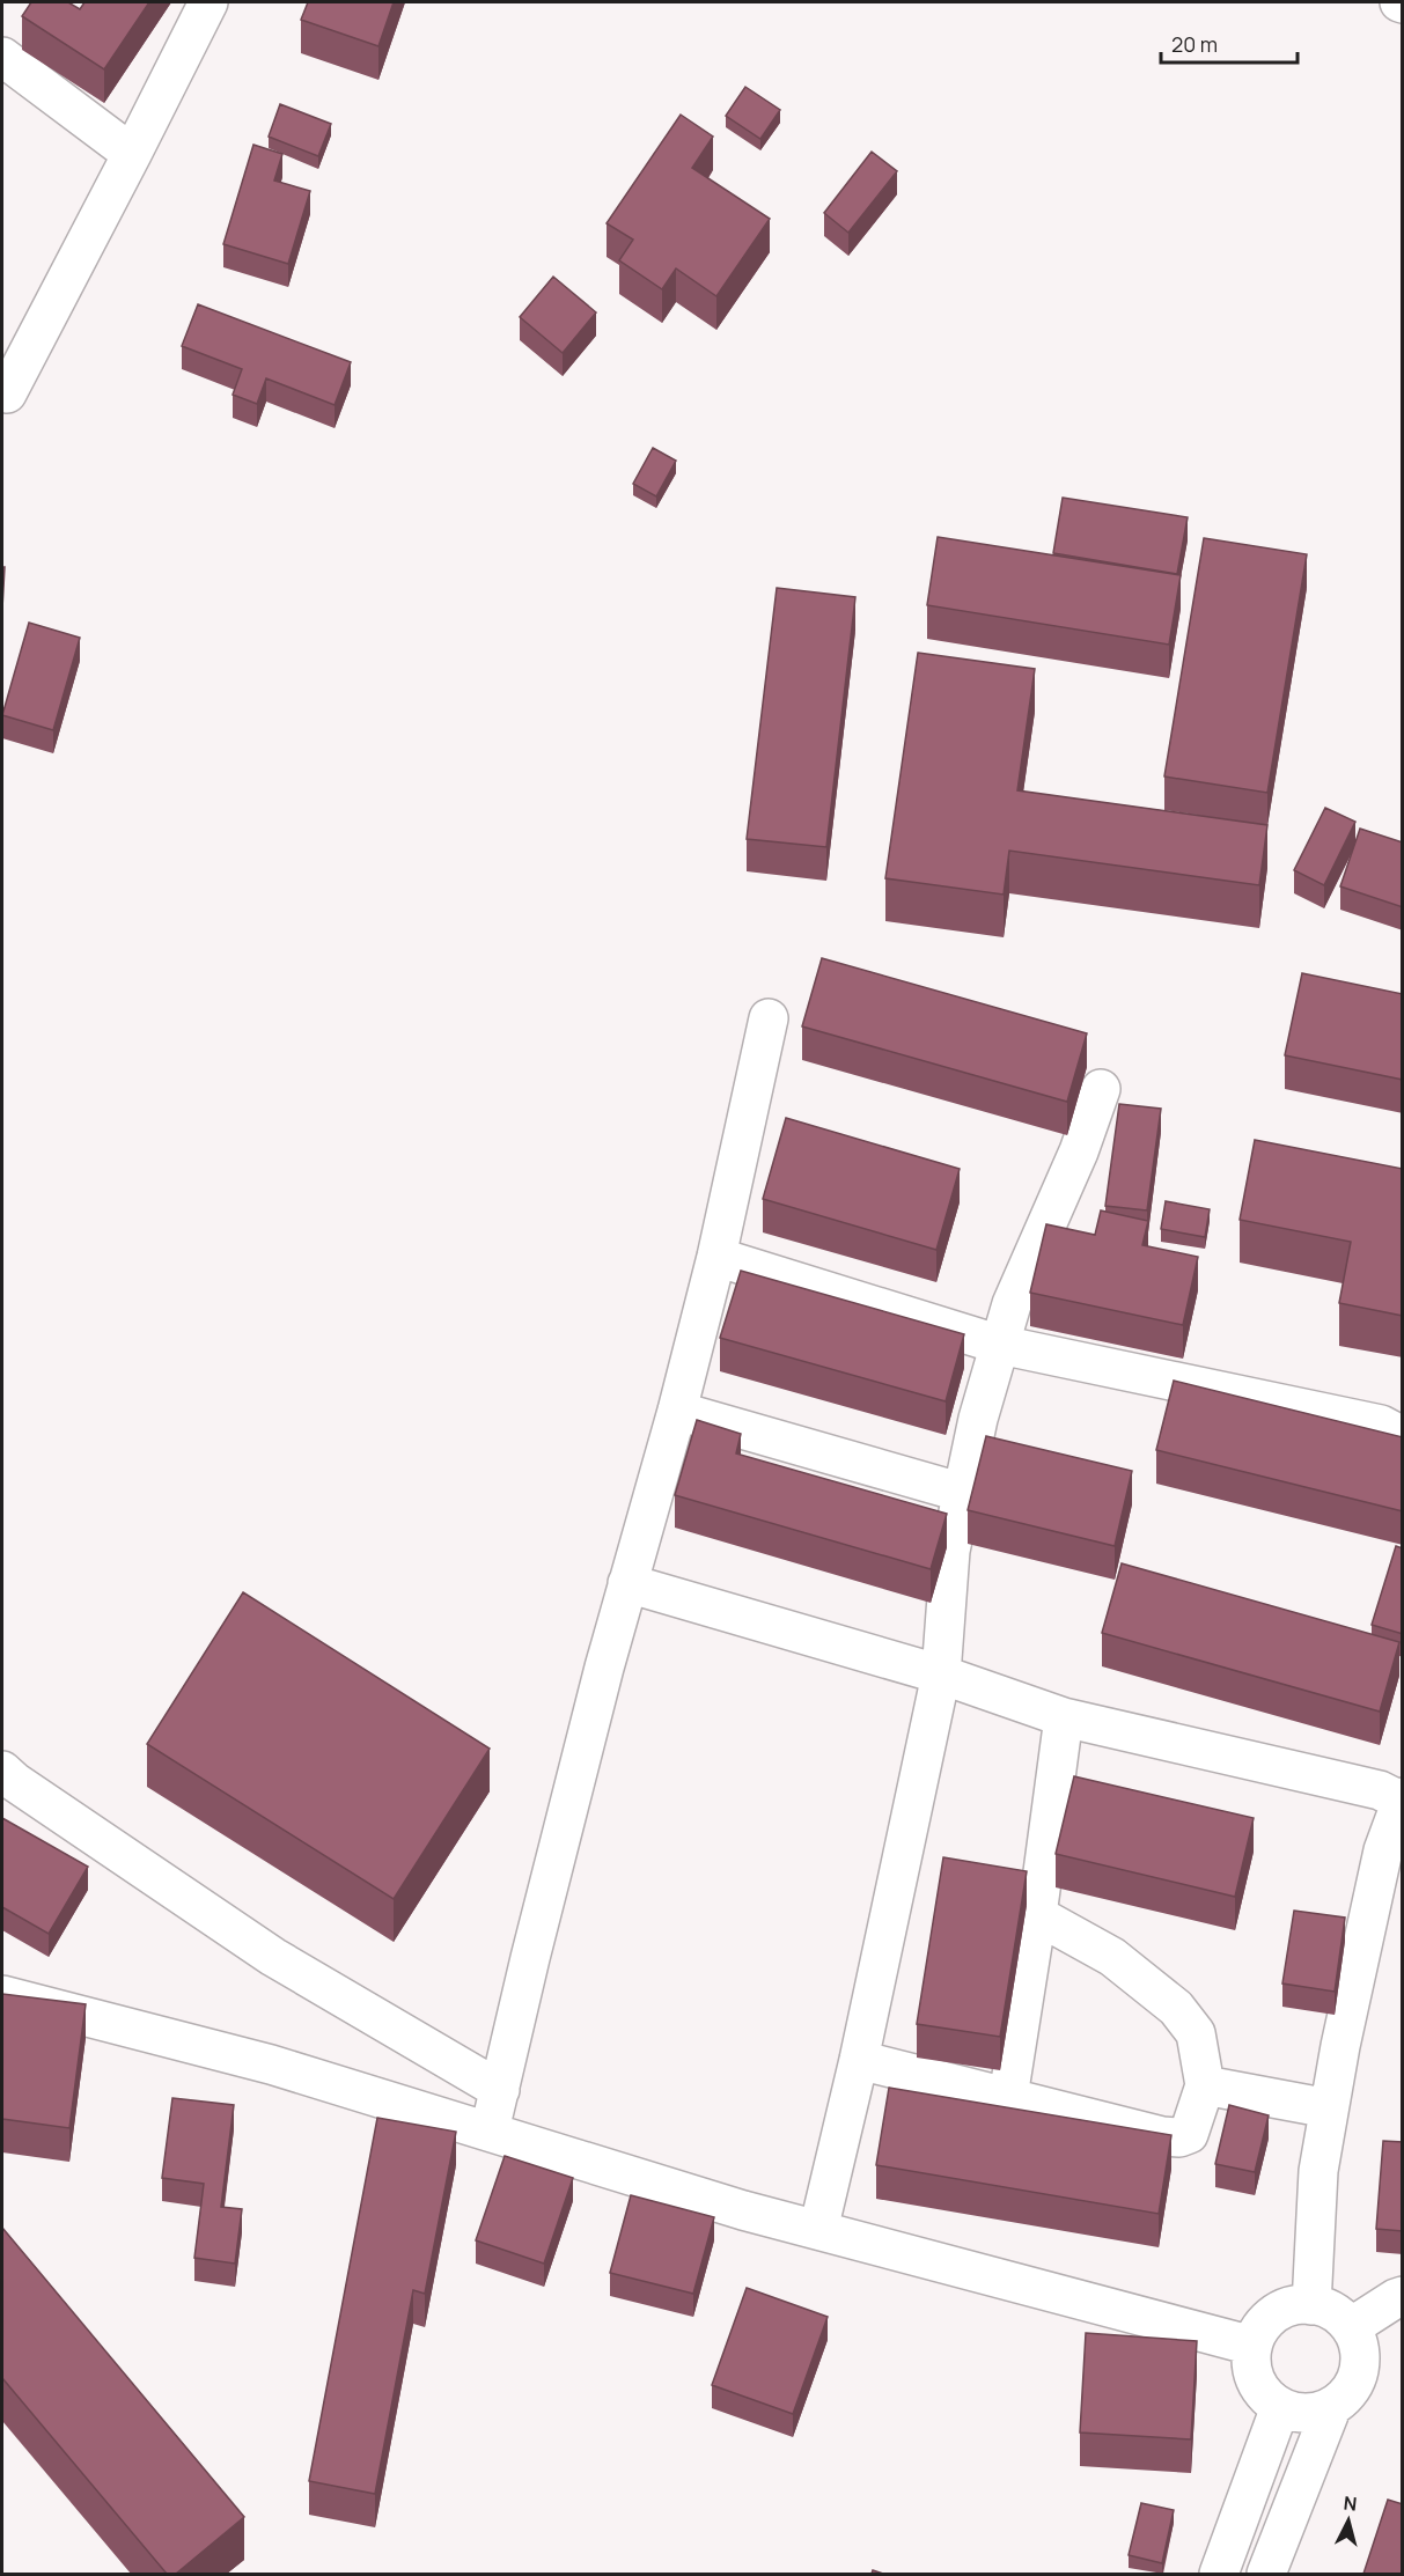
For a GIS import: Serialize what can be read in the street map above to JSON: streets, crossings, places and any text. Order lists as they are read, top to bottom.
{
  "scale_bar": "20 m",
  "north": "top"
}
